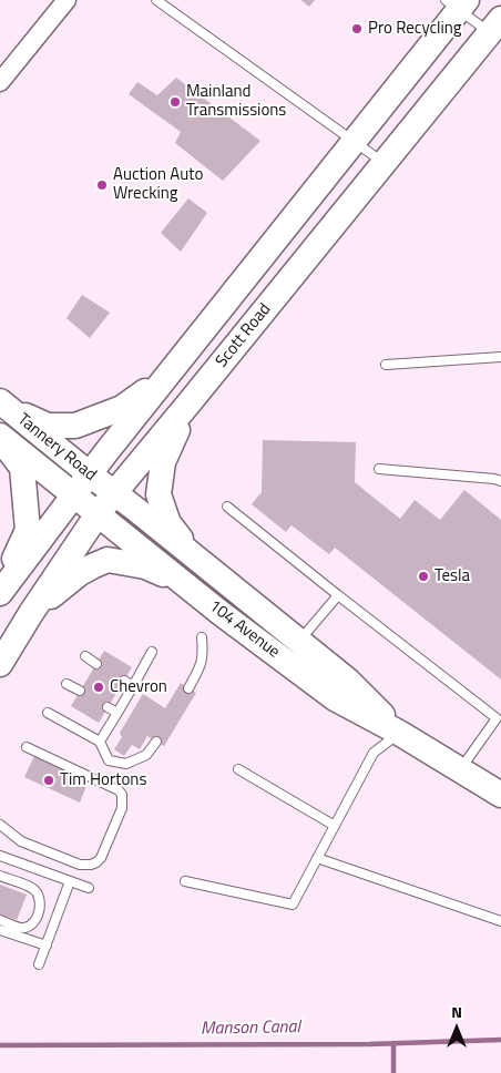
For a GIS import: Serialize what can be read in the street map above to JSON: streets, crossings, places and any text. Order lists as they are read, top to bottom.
{
  "streets": {
    "main road": ["Scott Road", "Tannery Road", "104 Avenue"]
  },
  "crossings": [
    ["Scott Road", "Tannery Road"],
    ["Scott Road", "104 Avenue"],
    ["Tannery Road", "104 Avenue"]
  ],
  "water": ["Manson Canal"],
  "places": [
    "Pro Recycling",
    "Mainland Transmissions",
    "Auction Auto Wrecking",
    "Tesla",
    "Chevron",
    "Tim Hortons"
  ],
  "north": "top"
}
